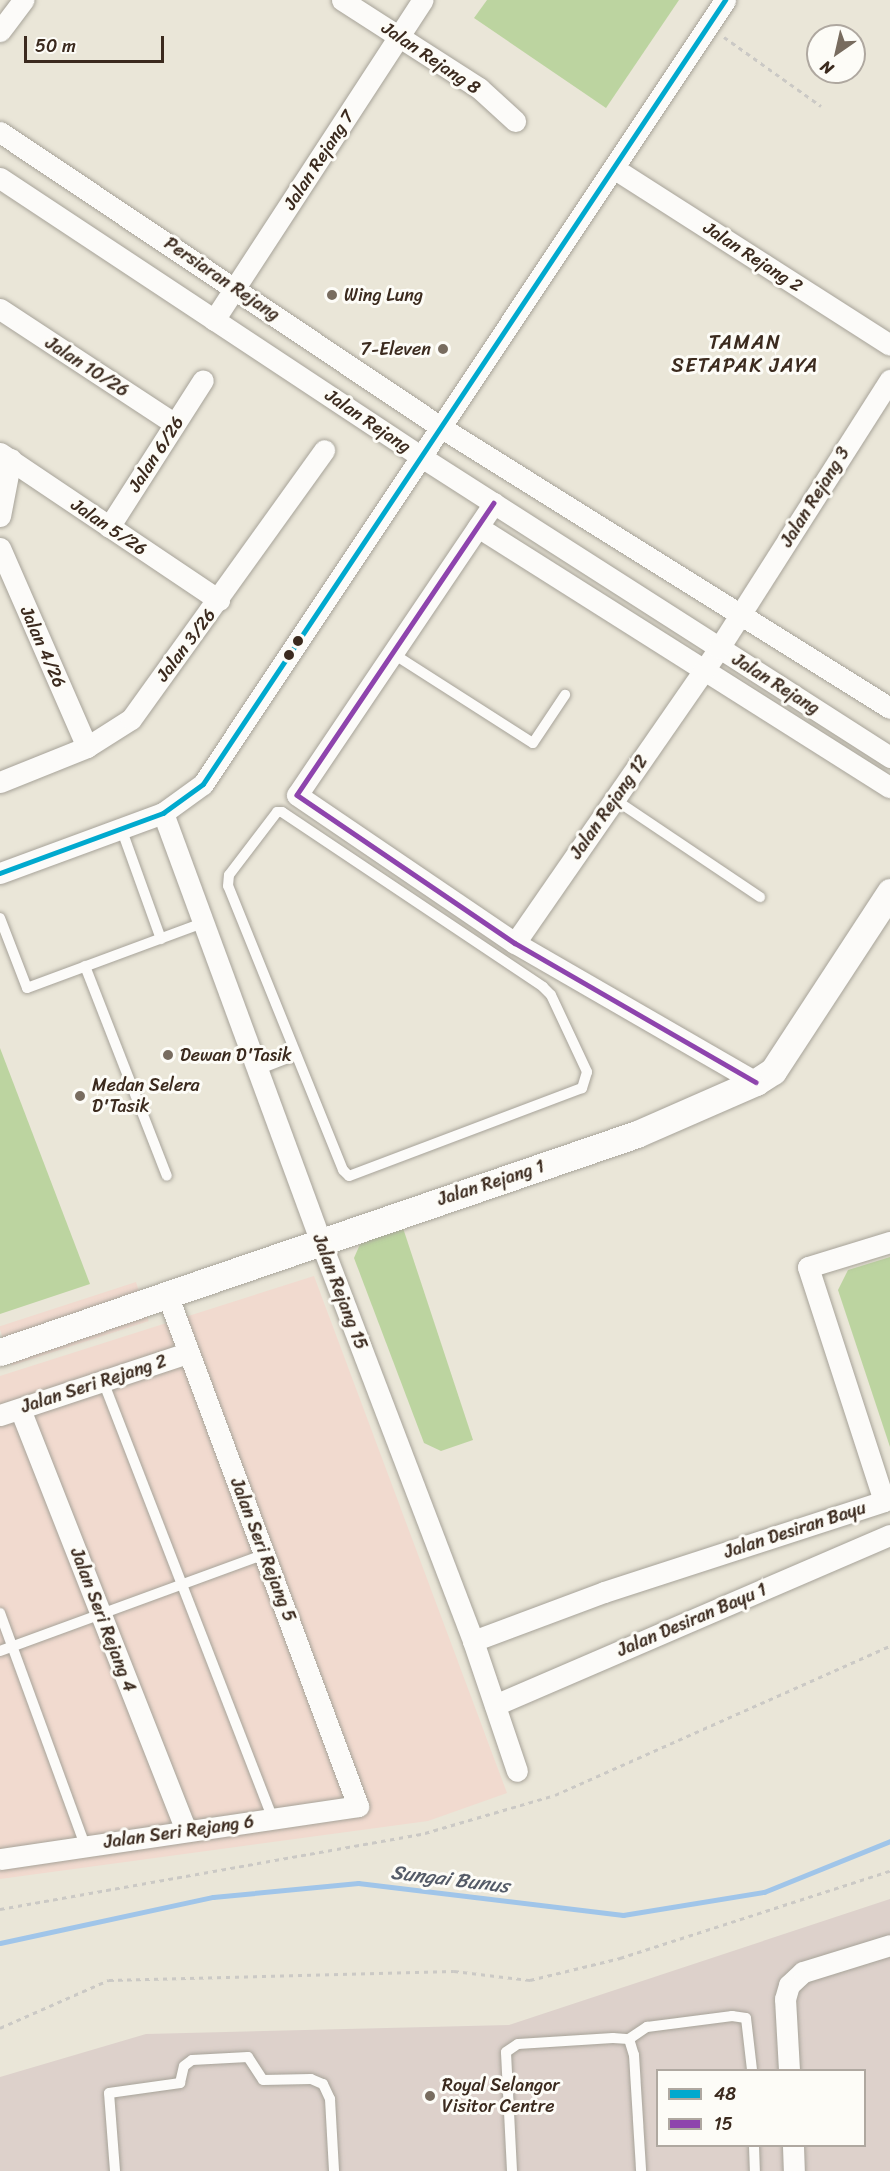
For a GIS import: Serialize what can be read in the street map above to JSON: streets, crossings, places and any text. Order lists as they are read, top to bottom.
{
  "streets": {
    "street": [
      "Jalan Rejang 8",
      "Jalan Rejang 7",
      "Jalan Rejang 2",
      "Persiaran Rejang",
      "Jalan 10/26",
      "Jalan Rejang",
      "Jalan 6/26",
      "Jalan Rejang 3",
      "Jalan 5/26",
      "Jalan 3/26",
      "Jalan 4/26",
      "Jalan Rejang 12",
      "Jalan Rejang 1",
      "Jalan Rejang 15",
      "Jalan Seri Rejang 2",
      "Jalan Desiran Bayu",
      "Jalan Seri Rejang 5",
      "Jalan Seri Rejang 4",
      "Jalan Desiran Bayu 1",
      "Jalan Seri Rejang 6"
    ]
  },
  "crossings": [
    ["Jalan Rejang 8", "Jalan Rejang 7"],
    ["Jalan Rejang 7", "Persiaran Rejang"],
    ["Jalan Rejang 7", "Jalan Rejang"],
    ["Persiaran Rejang", "Jalan Rejang 3"],
    ["Jalan 10/26", "Jalan 6/26"],
    ["Jalan Rejang", "Jalan Rejang 3"],
    ["Jalan Rejang", "Jalan Rejang 12"],
    ["Jalan 6/26", "Jalan 5/26"],
    ["Jalan Rejang 3", "Jalan Rejang 12"],
    ["Jalan 5/26", "Jalan 3/26"],
    ["Jalan 3/26", "Jalan 4/26"],
    ["Jalan Rejang 1", "Jalan Rejang 15"],
    ["Jalan Rejang 1", "Jalan Seri Rejang 5"],
    ["Jalan Rejang 15", "Jalan Desiran Bayu"],
    ["Jalan Rejang 15", "Jalan Desiran Bayu 1"],
    ["Jalan Seri Rejang 2", "Jalan Seri Rejang 5"],
    ["Jalan Seri Rejang 2", "Jalan Seri Rejang 4"],
    ["Jalan Seri Rejang 5", "Jalan Seri Rejang 6"],
    ["Jalan Seri Rejang 4", "Jalan Seri Rejang 6"]
  ],
  "districts": ["TAMAN SETAPAK JAYA"],
  "water": ["Sungai Bunus"],
  "places": [
    "Wing Lung",
    "7-Eleven",
    "Dewan D'Tasik",
    "Medan Selera D'Tasik",
    "Royal Selangor Visitor Centre"
  ],
  "lines": ["transit line 48", "transit line 15"],
  "legend": ["48", "15"],
  "scale_bar": "50 m",
  "north": "bottom left"
}
